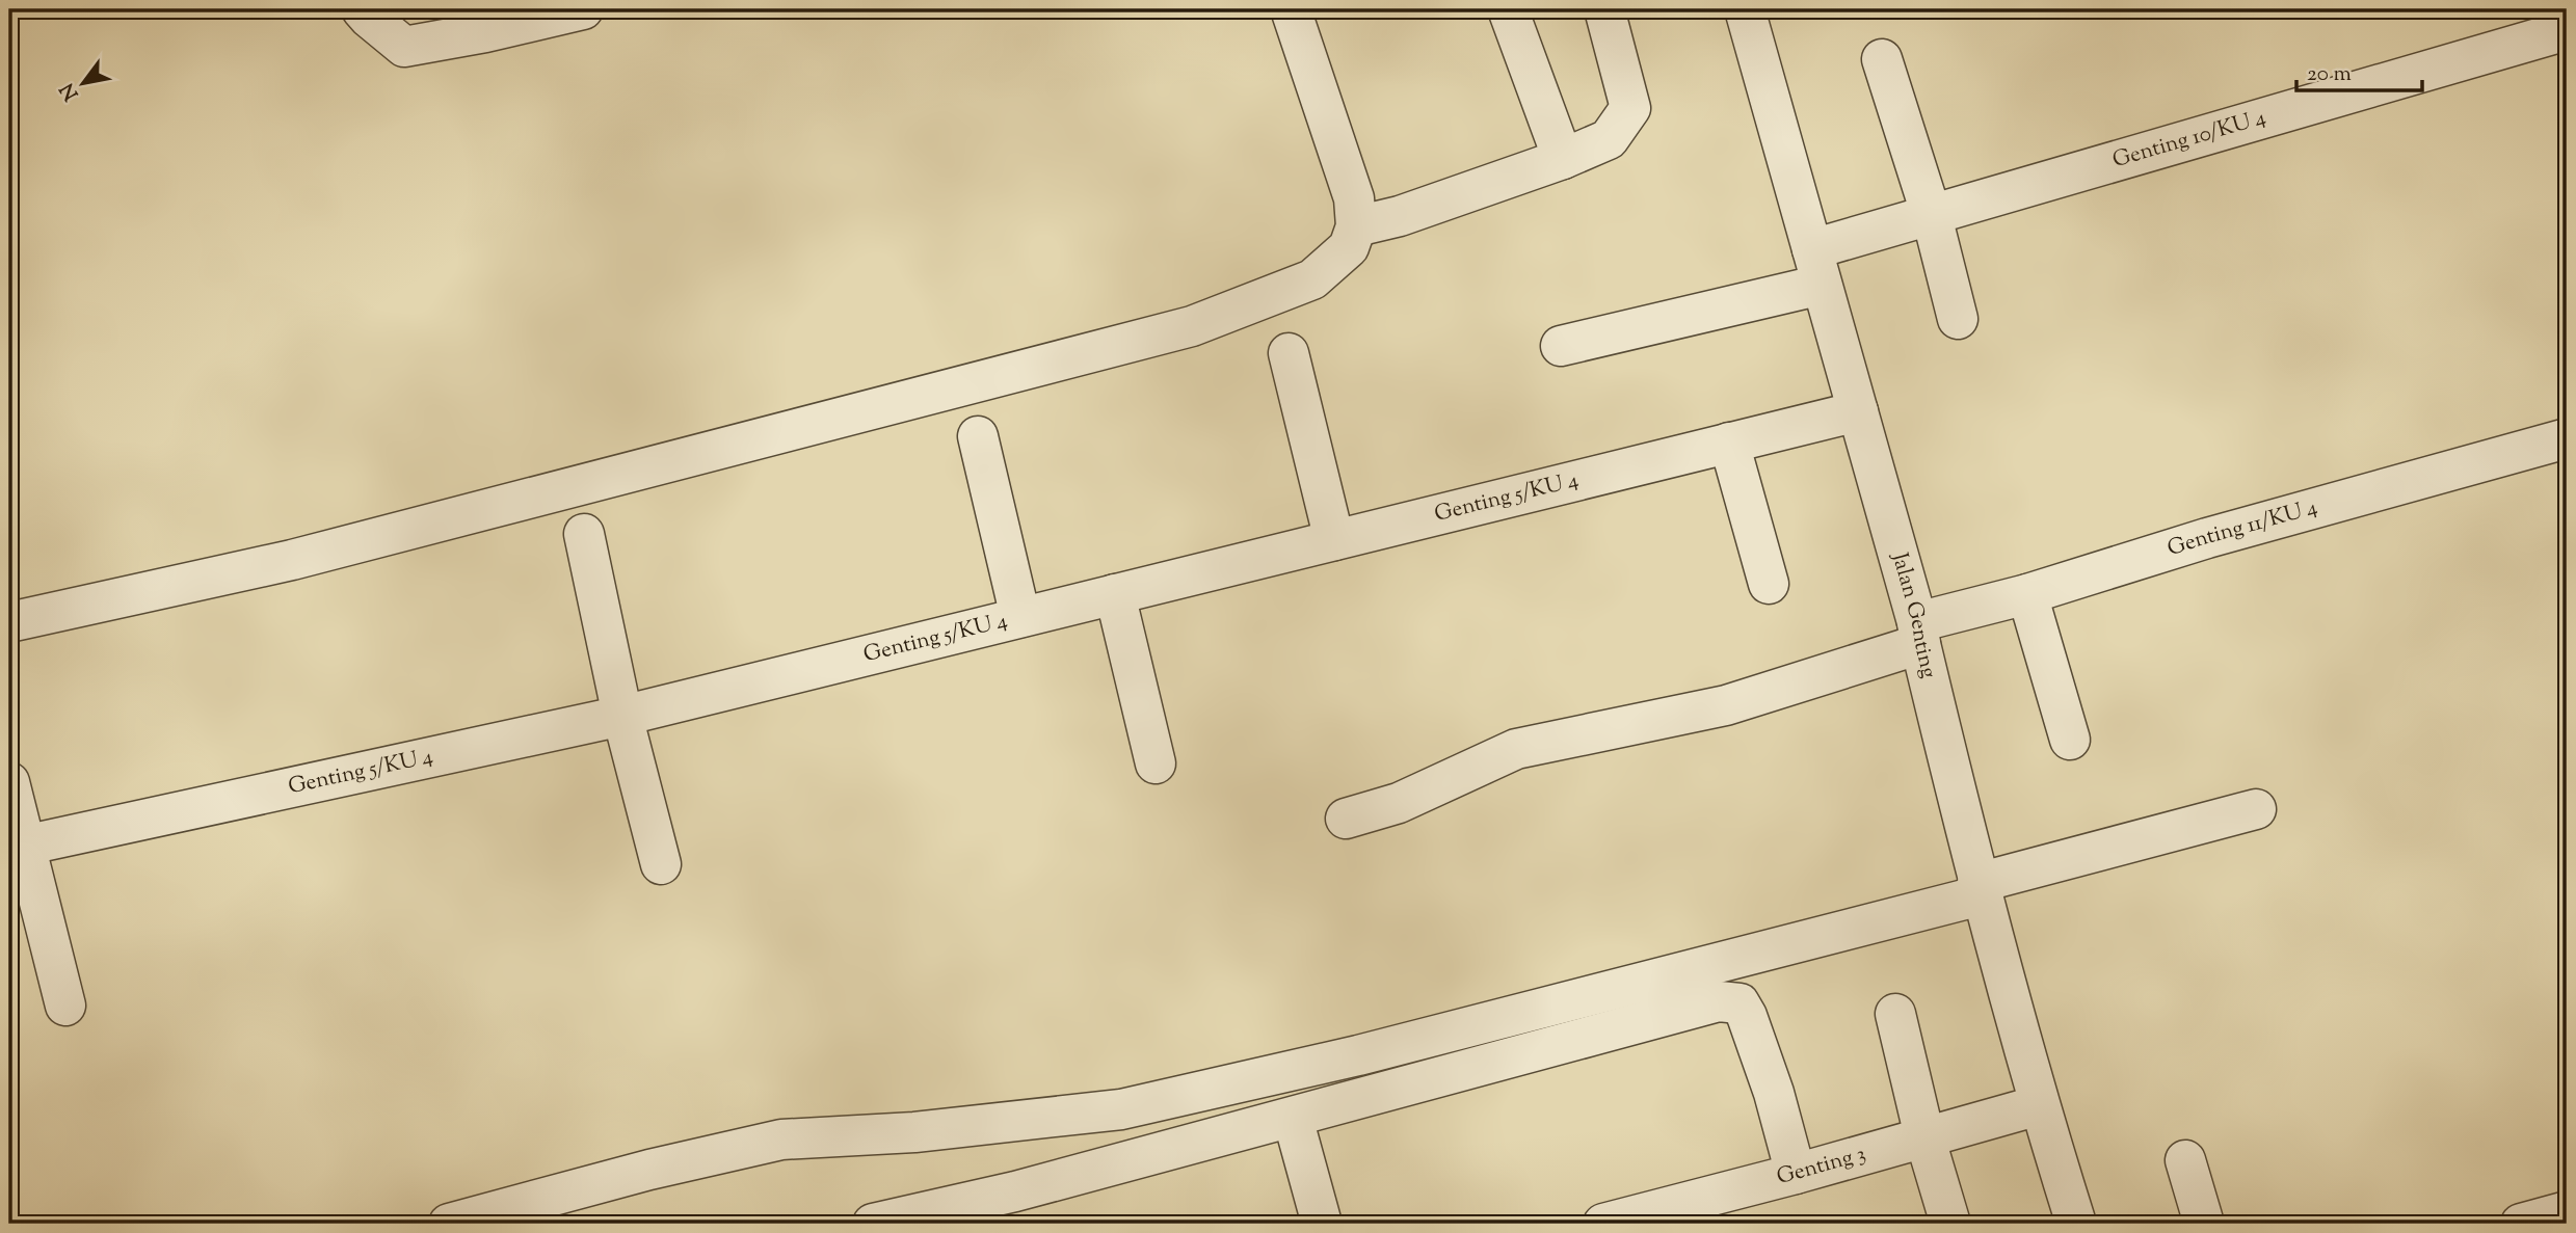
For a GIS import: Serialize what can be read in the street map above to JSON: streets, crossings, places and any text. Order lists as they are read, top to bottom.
{
  "streets": {
    "street": [
      "Genting 10/KU 4",
      "Genting 5/KU 4",
      "Genting 11/KU 4",
      "Jalan Genting",
      "Genting 3"
    ]
  },
  "crossings": [
    ["Genting 10/KU 4", "Jalan Genting"],
    ["Genting 5/KU 4", "Jalan Genting"],
    ["Genting 11/KU 4", "Jalan Genting"],
    ["Jalan Genting", "Genting 3"]
  ],
  "scale_bar": "20 m",
  "north": "bottom left"
}
